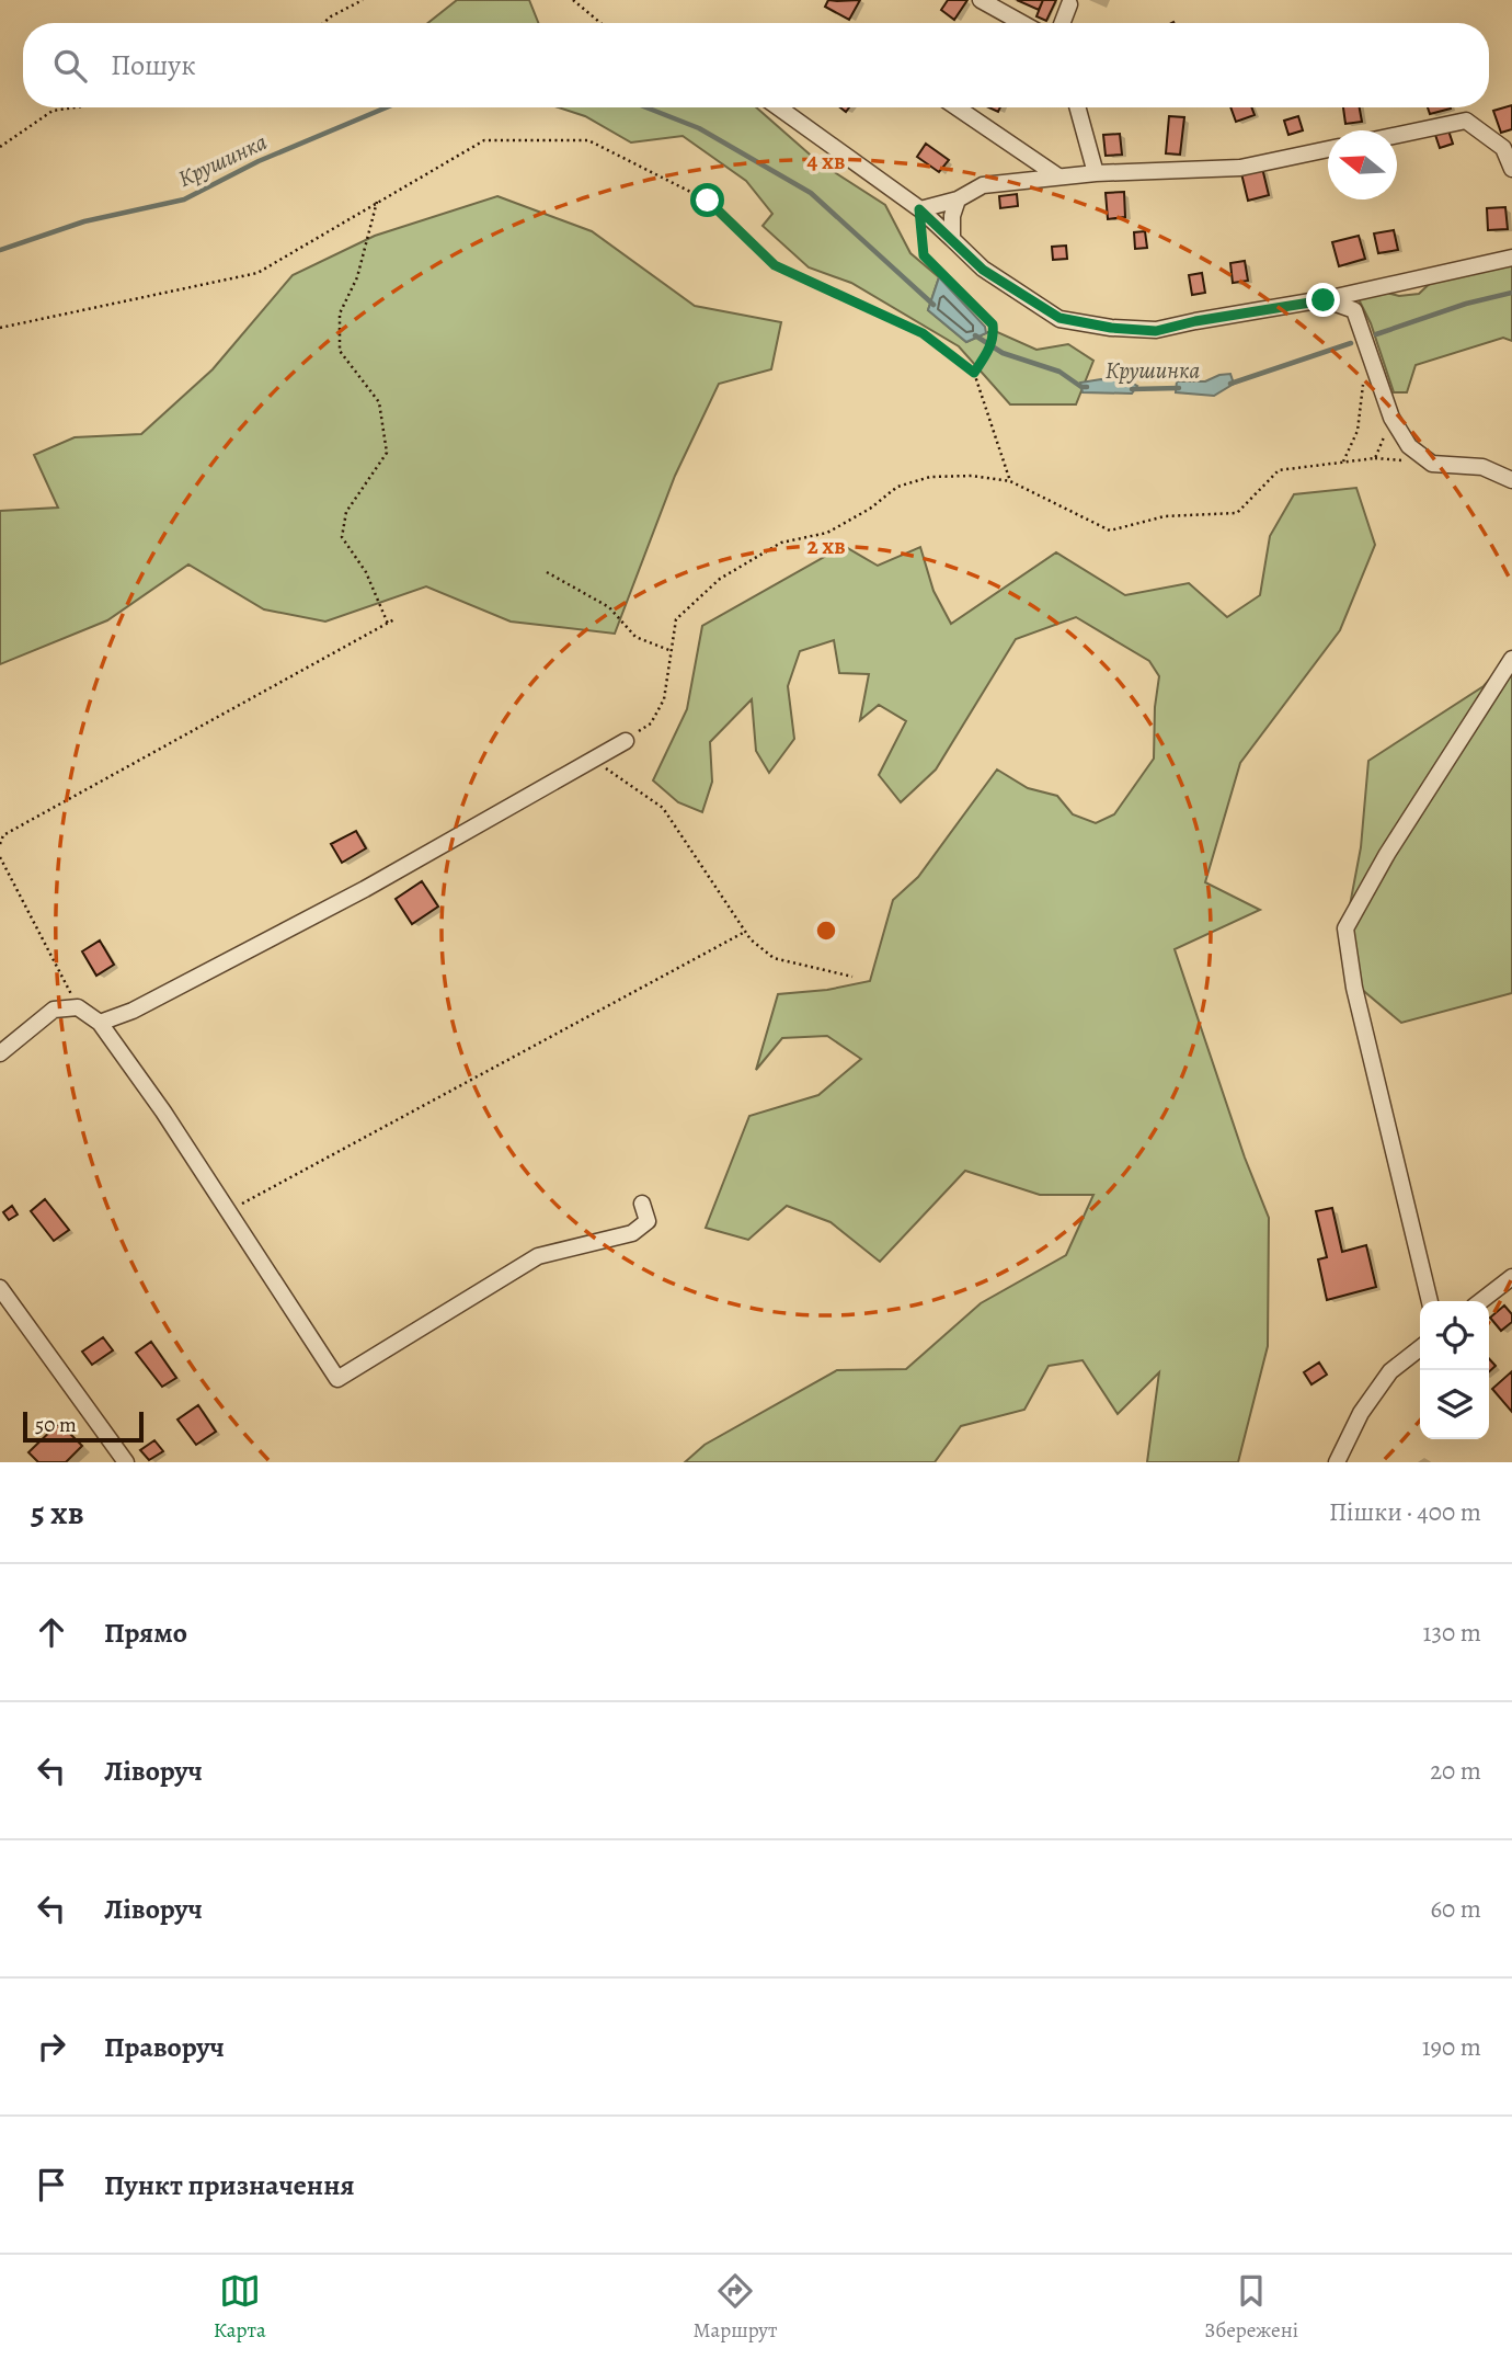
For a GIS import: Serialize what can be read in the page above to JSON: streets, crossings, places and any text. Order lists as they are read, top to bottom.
{
  "water": ["Крушинка"],
  "scale_bar": "50 m",
  "north": "left",
  "page": {
    "search": "Пошук",
    "scale": "50 m",
    "heading": ["5 хв", "Пішки · 400 m"],
    "list": [
      ["Прямо", "130 m"],
      ["Ліворуч", "20 m"],
      ["Ліворуч", "60 m"],
      ["Праворуч", "190 m"],
      "Пункт призначення"
    ],
    "nav": ["Карта", "Маршрут", "Збережені"]
  },
  "rings": ["4 хв", "2 хв"]
}
